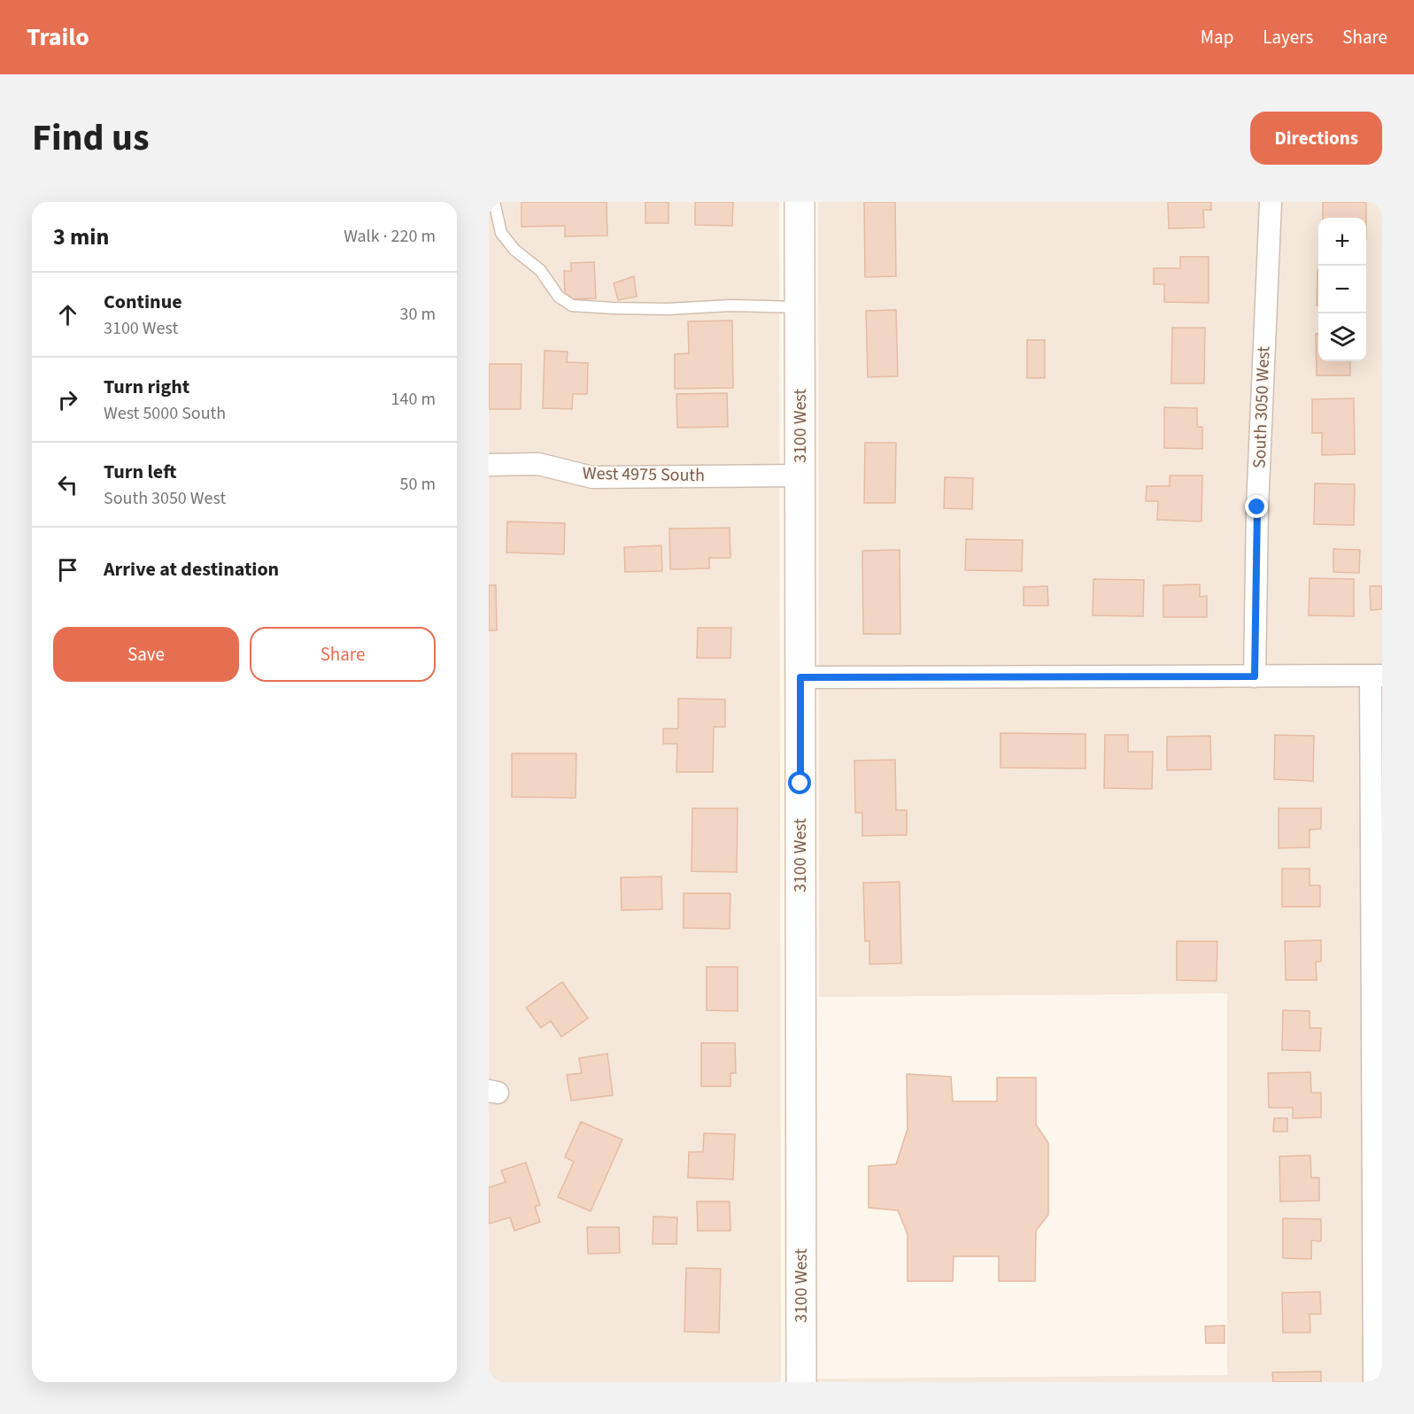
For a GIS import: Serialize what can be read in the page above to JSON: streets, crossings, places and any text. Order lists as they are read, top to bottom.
{
  "streets": {
    "street": ["South 3050 West", "3100 West", "West 4975 South"]
  },
  "crossings": [
    ["3100 West", "West 4975 South"]
  ],
  "page": {
    "header": "Trailo",
    "nav": ["Map", "Layers", "Share"],
    "title": "Find us",
    "buttons": [
      "Directions",
      ["Save", "Share"]
    ],
    "heading": ["3 min", "Walk · 220 m"],
    "map_buttons": ["+", "−"],
    "list": [
      ["Continue", "3100 West", "30 m"],
      ["Turn right", "West 5000 South", "140 m"],
      ["Turn left", "South 3050 West", "50 m"],
      "Arrive at destination"
    ]
  }
}
